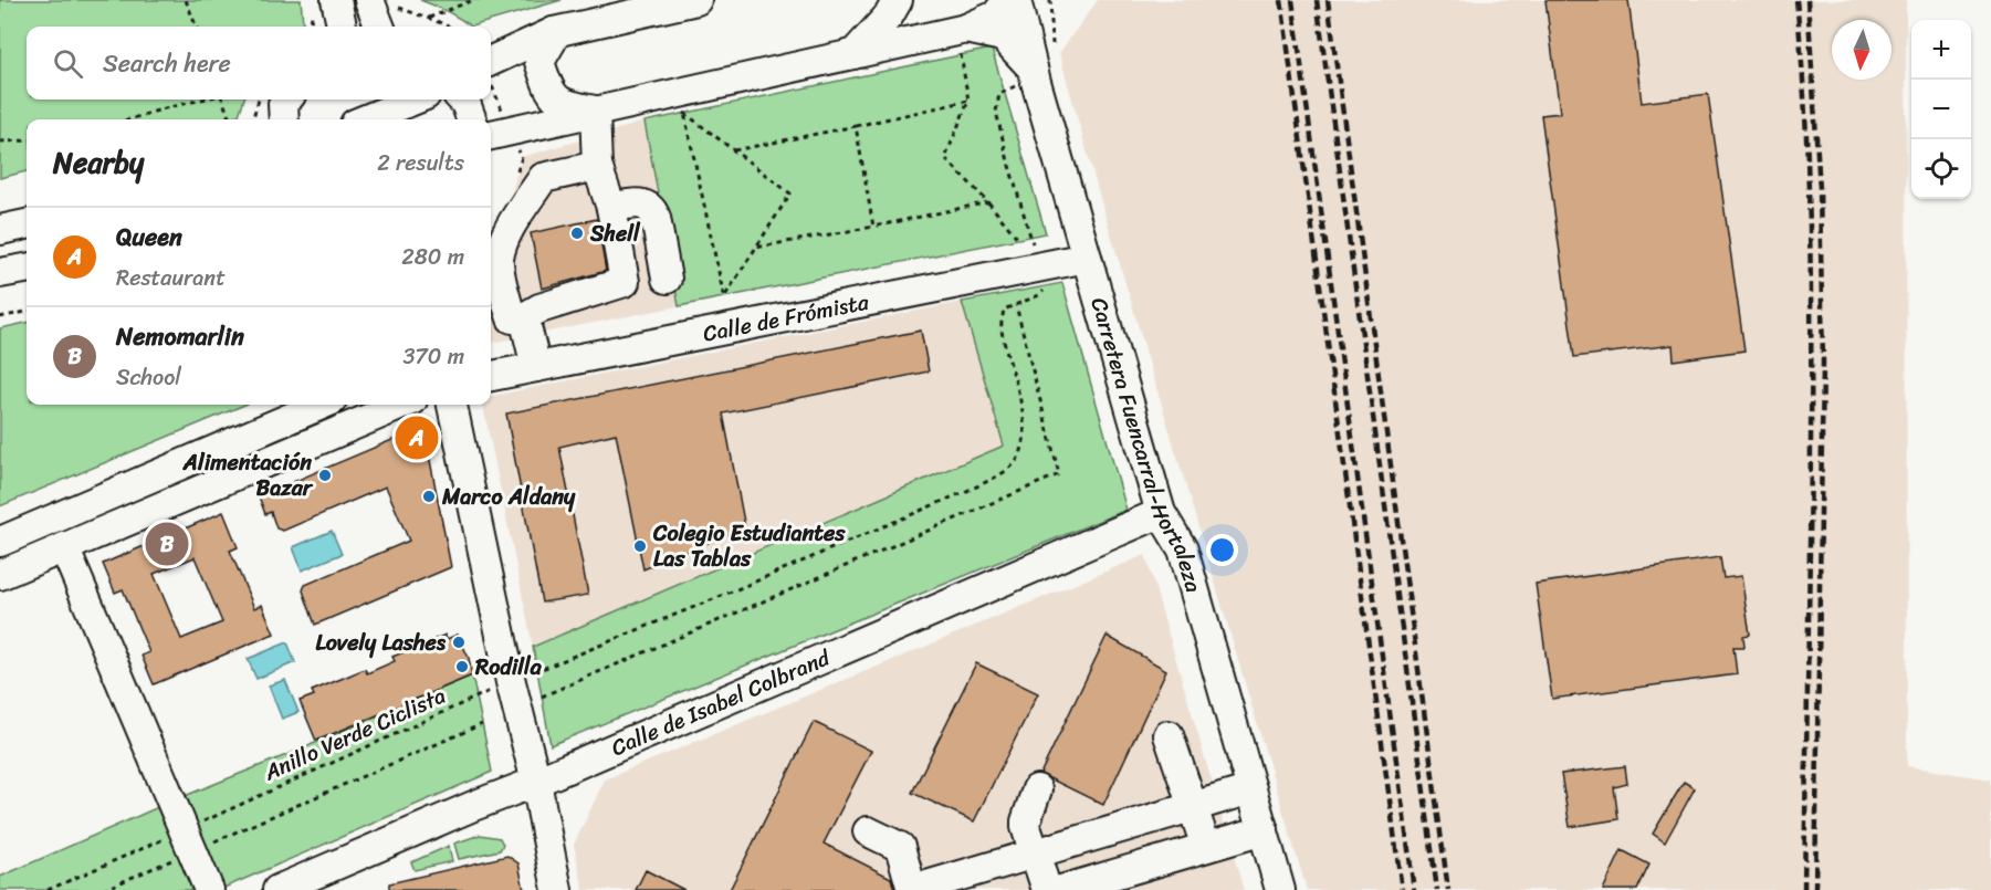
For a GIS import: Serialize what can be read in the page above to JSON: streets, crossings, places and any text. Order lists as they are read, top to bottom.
{
  "streets": {
    "street": ["Calle de Frómista", "Carretera Fuencarral-Hortaleza", "Calle de Isabel Colbrand"],
    "path": ["Anillo Verde Ciclista"]
  },
  "crossings": [
    ["Calle de Frómista", "Carretera Fuencarral-Hortaleza"],
    ["Carretera Fuencarral-Hortaleza", "Calle de Isabel Colbrand"]
  ],
  "places": [
    "Shell",
    "Alimentación Bazar",
    "Marco Aldany",
    "Colegio Estudiantes Las Tablas",
    "Lovely Lashes",
    "Rodilla"
  ],
  "north": "bottom",
  "page": {
    "map_buttons": ["+", "−"],
    "search": "Search here",
    "heading": ["Nearby", "2 results"],
    "list": [
      {
        "mark": "A",
        "name": "Queen",
        "note": "Restaurant",
        "value": "280 m"
      },
      {
        "mark": "B",
        "name": "Nemomarlin",
        "note": "School",
        "value": "370 m"
      }
    ],
    "pins": ["A", "B"]
  }
}
